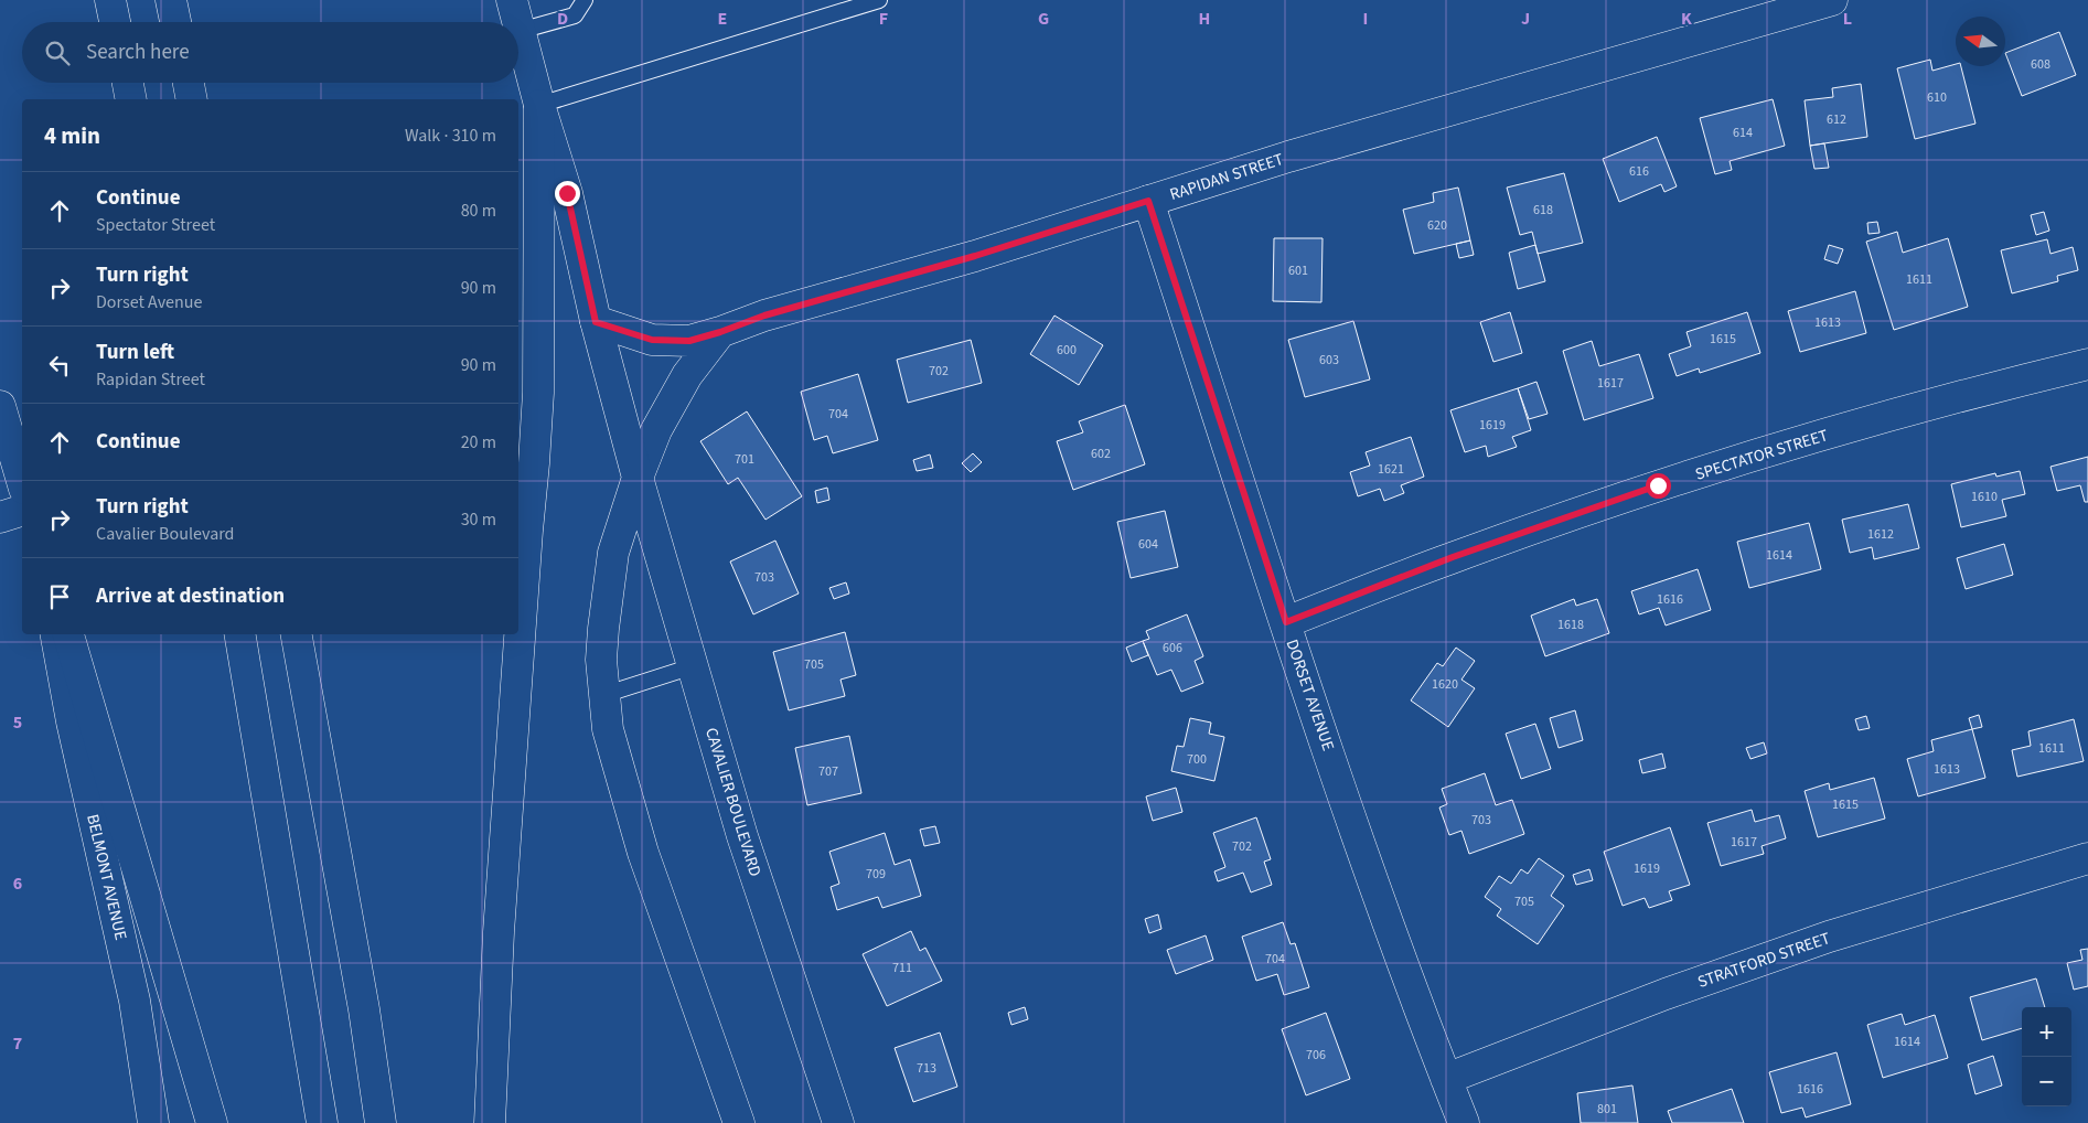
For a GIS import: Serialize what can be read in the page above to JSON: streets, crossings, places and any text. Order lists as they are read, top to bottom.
{
  "streets": {
    "main road": [
      "RAPIDAN STREET",
      "SPECTATOR STREET",
      "DORSET AVENUE",
      "CAVALIER BOULEVARD",
      "BELMONT AVENUE",
      "STRATFORD STREET"
    ]
  },
  "crossings": [
    ["RAPIDAN STREET", "DORSET AVENUE"],
    ["RAPIDAN STREET", "CAVALIER BOULEVARD"],
    ["SPECTATOR STREET", "DORSET AVENUE"],
    ["DORSET AVENUE", "STRATFORD STREET"]
  ],
  "house_numbers": [
    "608",
    "610",
    "612",
    "614",
    "616",
    "618",
    "620",
    "601",
    "1611",
    "1613",
    "1615",
    "600",
    "603",
    "702",
    "1617",
    "704",
    "1619",
    "602",
    "701",
    "1621",
    "1610",
    "1612",
    "604",
    "1614",
    "703",
    "1616",
    "1618",
    "606",
    "705",
    "1620",
    "1611",
    "700",
    "1613",
    "707",
    "1615",
    "703",
    "1617",
    "702",
    "1619",
    "709",
    "705",
    "704",
    "711",
    "1614",
    "706",
    "713",
    "1616",
    "801"
  ],
  "north": "left",
  "page": {
    "search": "Search here",
    "heading": ["4 min", "Walk · 310 m"],
    "list": [
      ["Continue", "Spectator Street", "80 m"],
      ["Turn right", "Dorset Avenue", "90 m"],
      ["Turn left", "Rapidan Street", "90 m"],
      ["Continue", "20 m"],
      ["Turn right", "Cavalier Boulevard", "30 m"],
      "Arrive at destination"
    ],
    "map_buttons": ["+", "−"]
  },
  "grid": {
    "columns": [
      "D",
      "E",
      "F",
      "G",
      "H",
      "I",
      "J",
      "K",
      "L"
    ],
    "rows": ["5", "6", "7"]
  }
}
